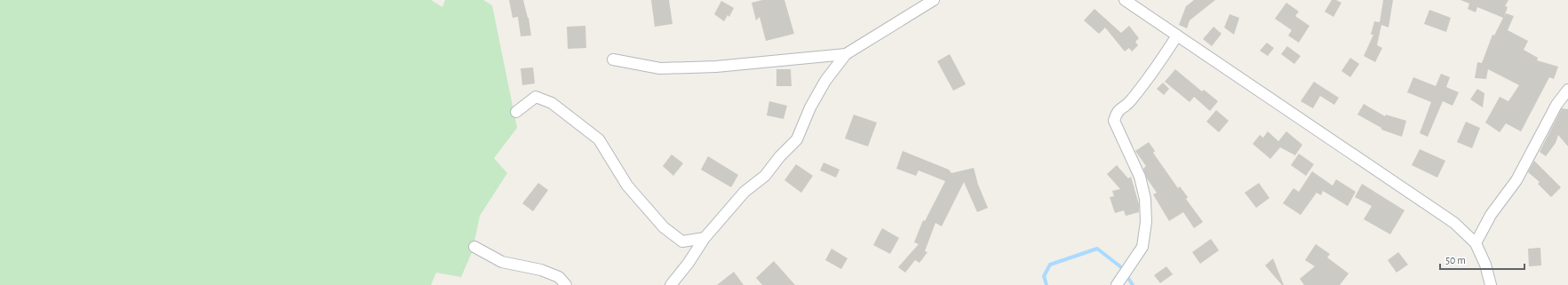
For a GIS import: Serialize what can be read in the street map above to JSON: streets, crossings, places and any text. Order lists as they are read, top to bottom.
{
  "scale_bar": "50 m"
}
